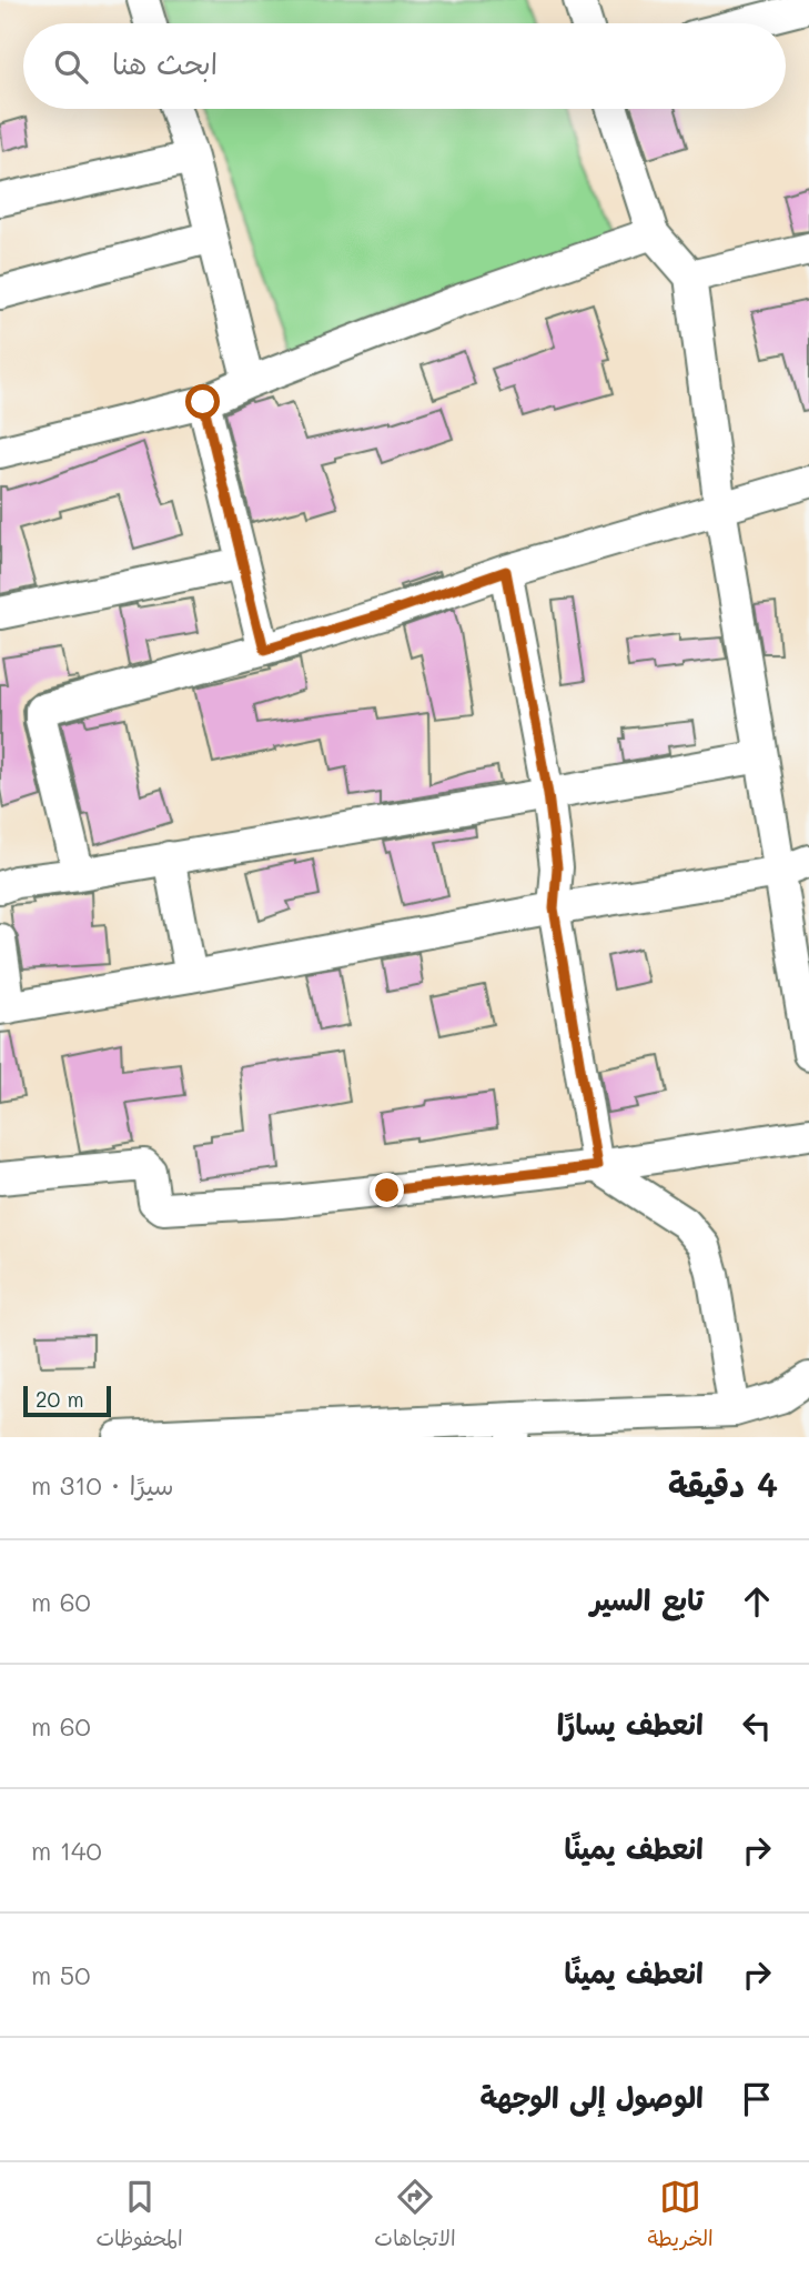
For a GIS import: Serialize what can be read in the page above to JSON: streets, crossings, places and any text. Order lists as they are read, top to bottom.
{
  "scale_bar": "20 m",
  "page": {
    "search": "ابحث هنا",
    "scale": "20 m",
    "heading": ["4 دقيقة", "سيرًا · 310 m"],
    "list": [
      ["تابع السير", "60 m"],
      ["انعطف يسارًا", "60 m"],
      ["انعطف يمينًا", "140 m"],
      ["انعطف يمينًا", "50 m"],
      "الوصول إلى الوجهة"
    ],
    "nav": ["الخريطة", "الاتجاهات", "المحفوظات"]
  }
}
